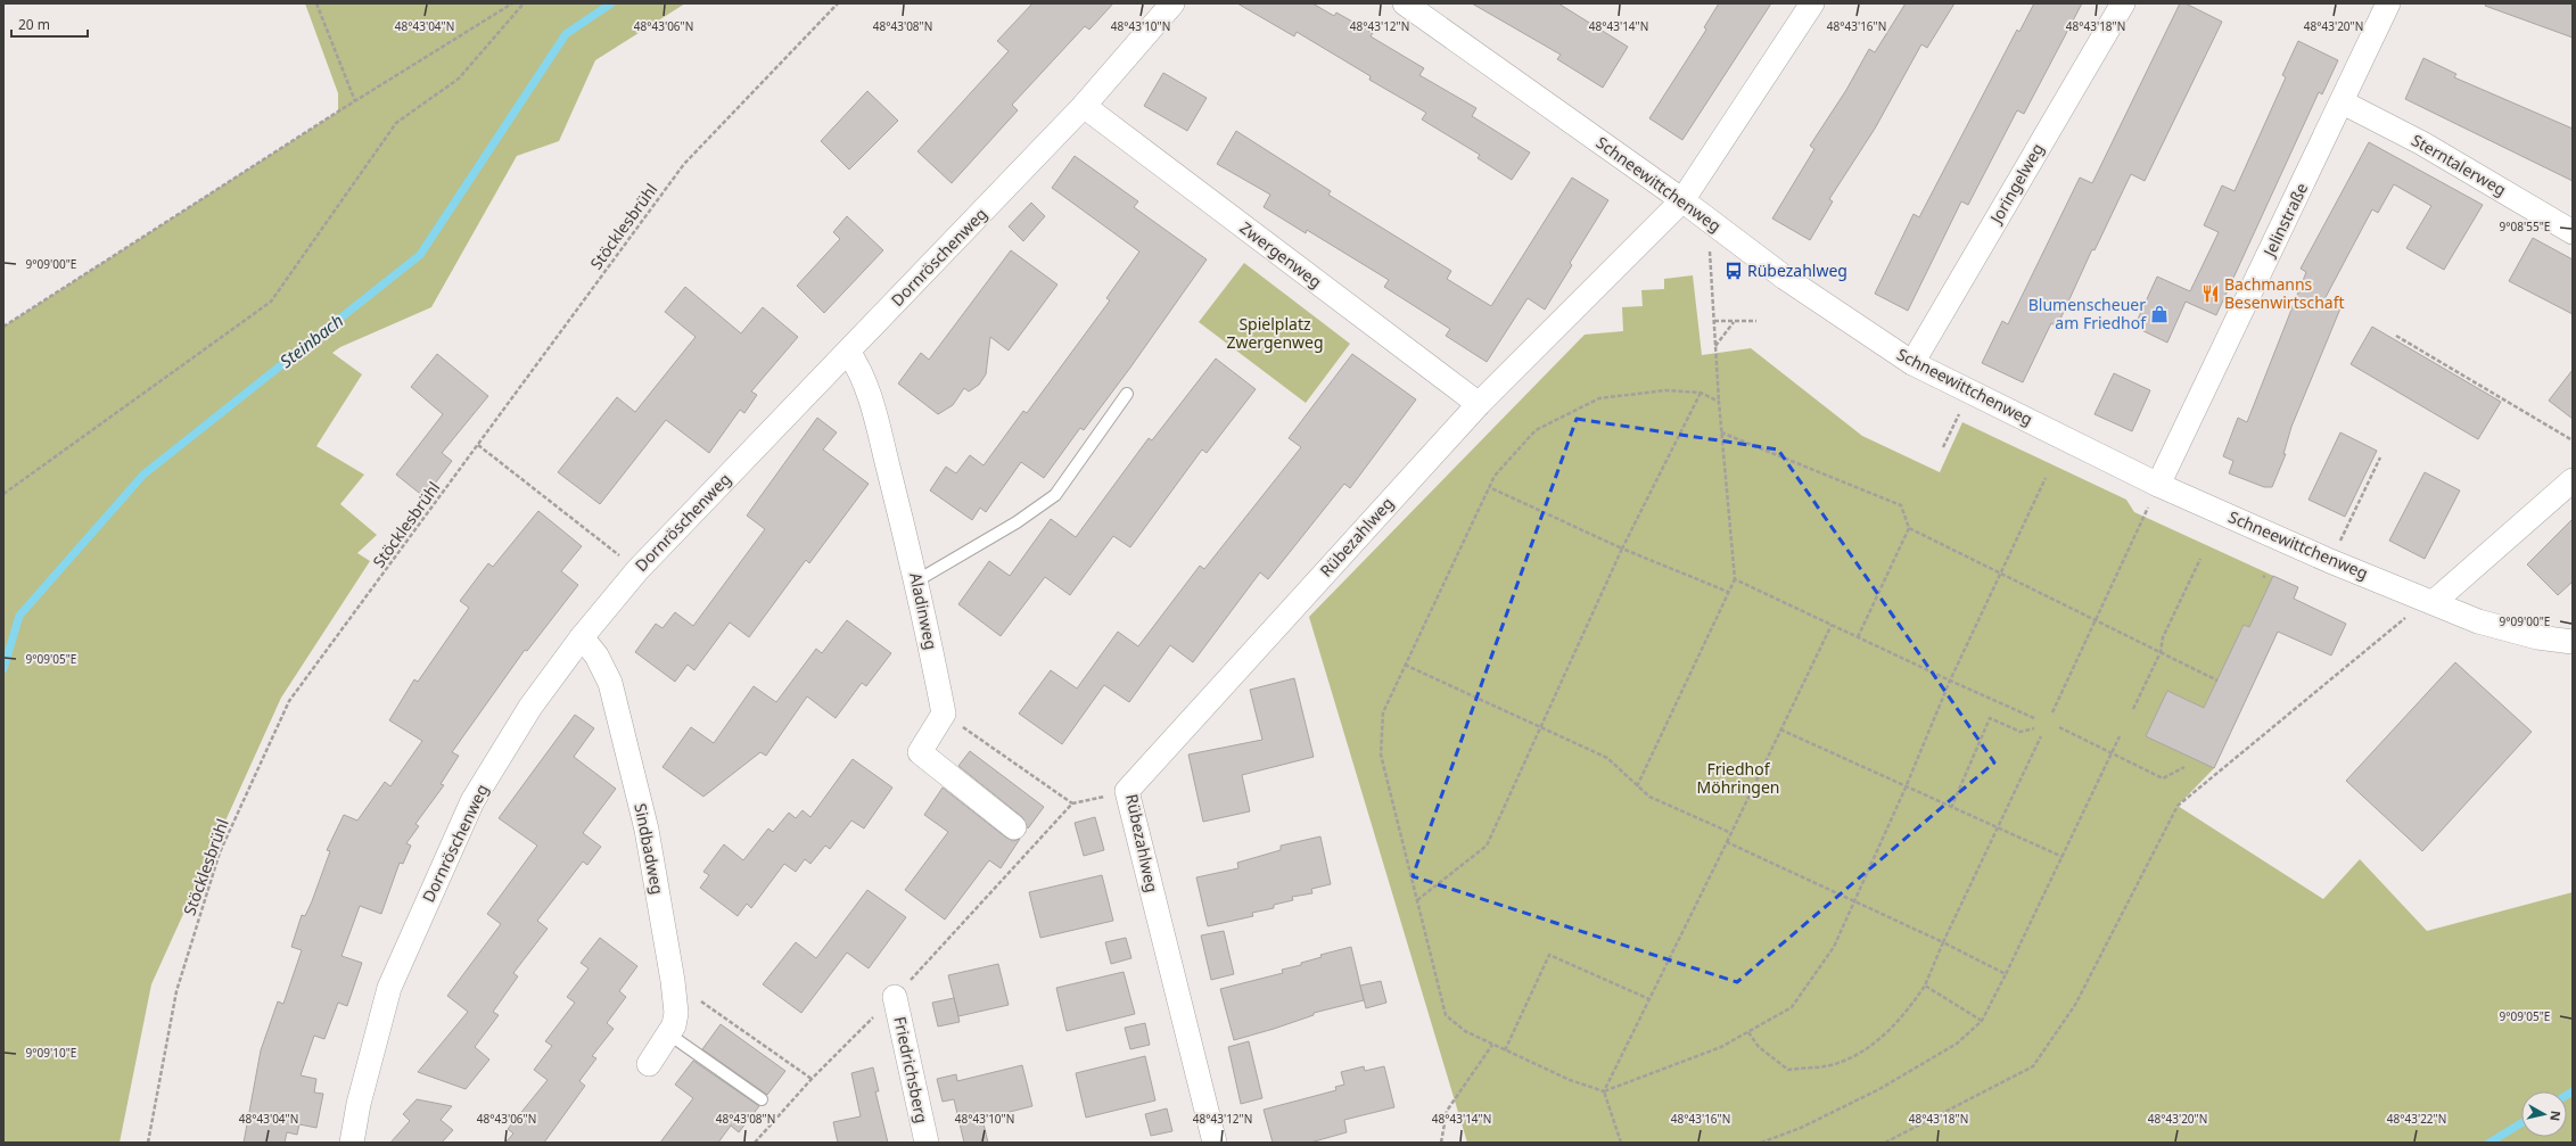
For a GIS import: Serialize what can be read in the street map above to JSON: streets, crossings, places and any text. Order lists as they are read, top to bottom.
{
  "streets": {
    "street": [
      "Sterntalerweg",
      "Joringelweg",
      "Schneewittchenweg",
      "Jelinstraße",
      "Zwergenweg",
      "Dornröschenweg",
      "Rübezahlweg",
      "Aladinweg",
      "Sindbadweg",
      "Friedrichsberg"
    ],
    "path": ["Stöcklesbrühl"]
  },
  "crossings": [
    ["Sterntalerweg", "Jelinstraße"],
    ["Joringelweg", "Schneewittchenweg"],
    ["Schneewittchenweg", "Jelinstraße"],
    ["Schneewittchenweg", "Rübezahlweg"],
    ["Zwergenweg", "Dornröschenweg"],
    ["Zwergenweg", "Rübezahlweg"],
    ["Dornröschenweg", "Aladinweg"],
    ["Dornröschenweg", "Sindbadweg"]
  ],
  "water": ["Steinbach"],
  "parks": ["Spielplatz Zwergenweg", "Friedhof Möhringen"],
  "places": {
    "bus stop": ["Rübezahlweg"],
    "restaurant": ["Bachmanns Besenwirtschaft"],
    "shop": ["Blumenscheuer am Friedhof"]
  },
  "scale_bar": "20 m",
  "north": "right",
  "coordinates": [
    "48°43'04\"N",
    "48°43'06\"N",
    "48°43'08\"N",
    "48°43'10\"N",
    "48°43'12\"N",
    "48°43'14\"N",
    "48°43'16\"N",
    "48°43'18\"N",
    "48°43'20\"N",
    "9°08'55\"E",
    "9°09'00\"E",
    "9°09'05\"E",
    "9°09'10\"E",
    "48°43'22\"N"
  ]
}
